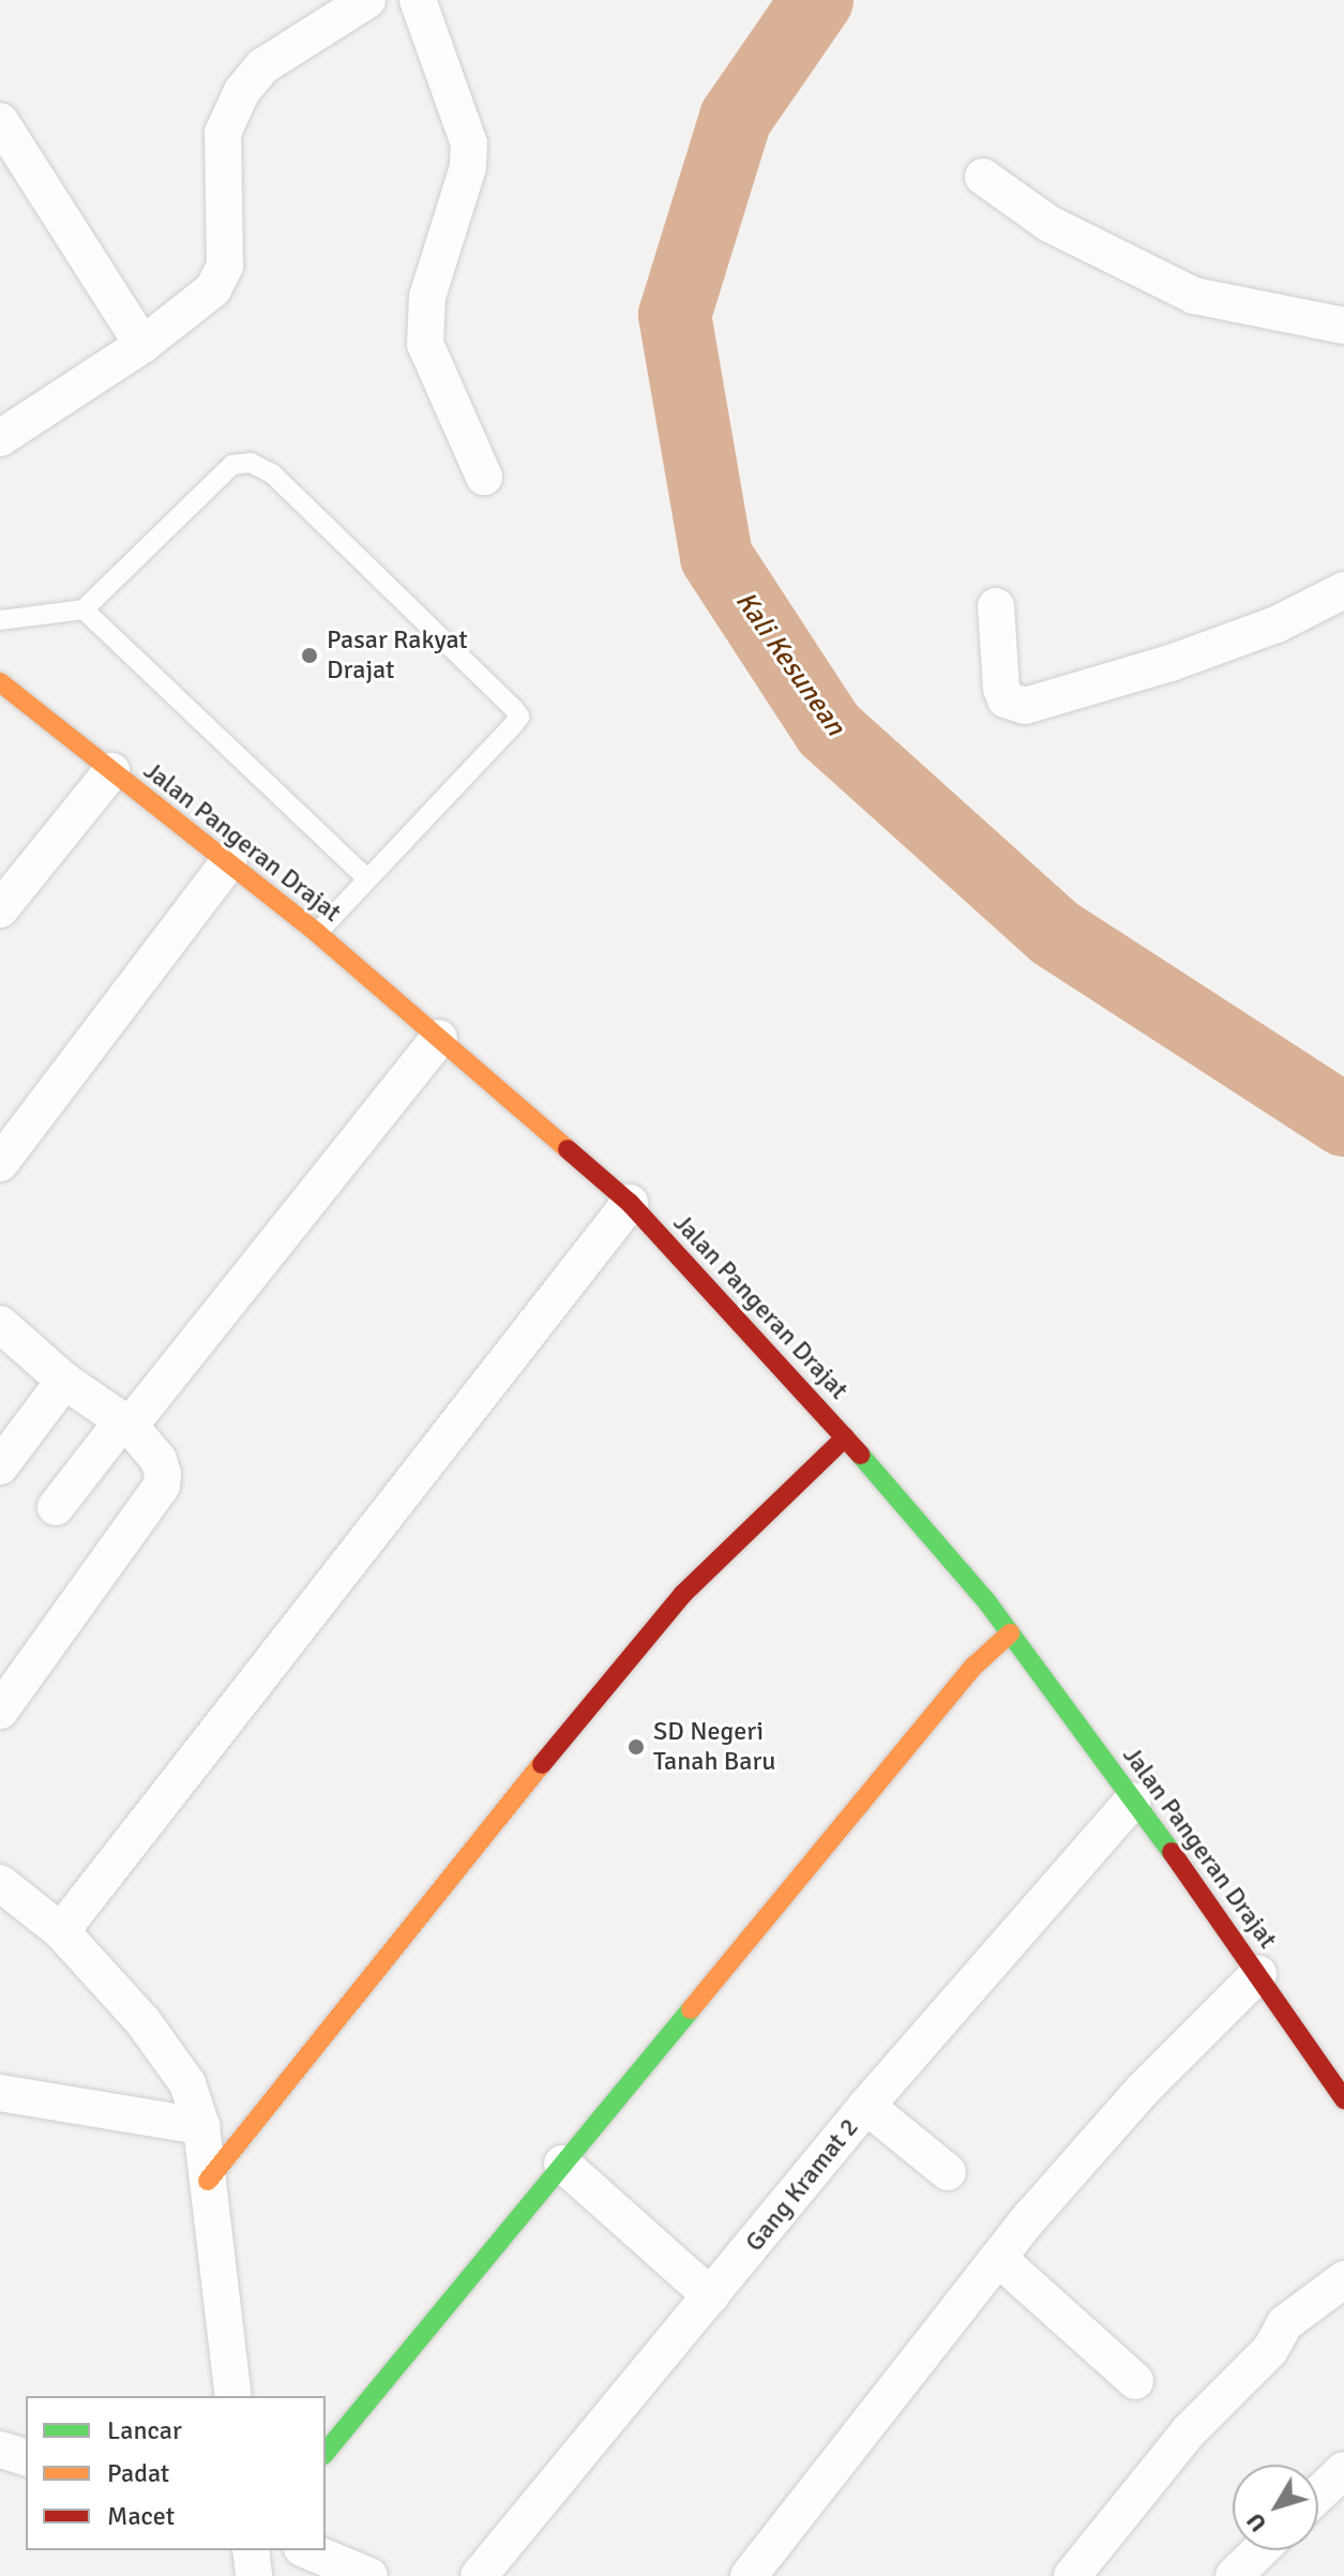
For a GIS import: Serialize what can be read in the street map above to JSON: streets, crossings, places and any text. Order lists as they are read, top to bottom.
{
  "streets": {
    "street": ["Jalan Pangeran Drajat", "Gang Kramat 2"]
  },
  "crossings": [
    ["Jalan Pangeran Drajat", "Gang Kramat 2"]
  ],
  "water": ["Kali Kesunean"],
  "places": ["Pasar Rakyat Drajat", "SD Negeri Tanah Baru"],
  "legend": ["Lancar", "Padat", "Macet"],
  "north": "bottom left"
}
